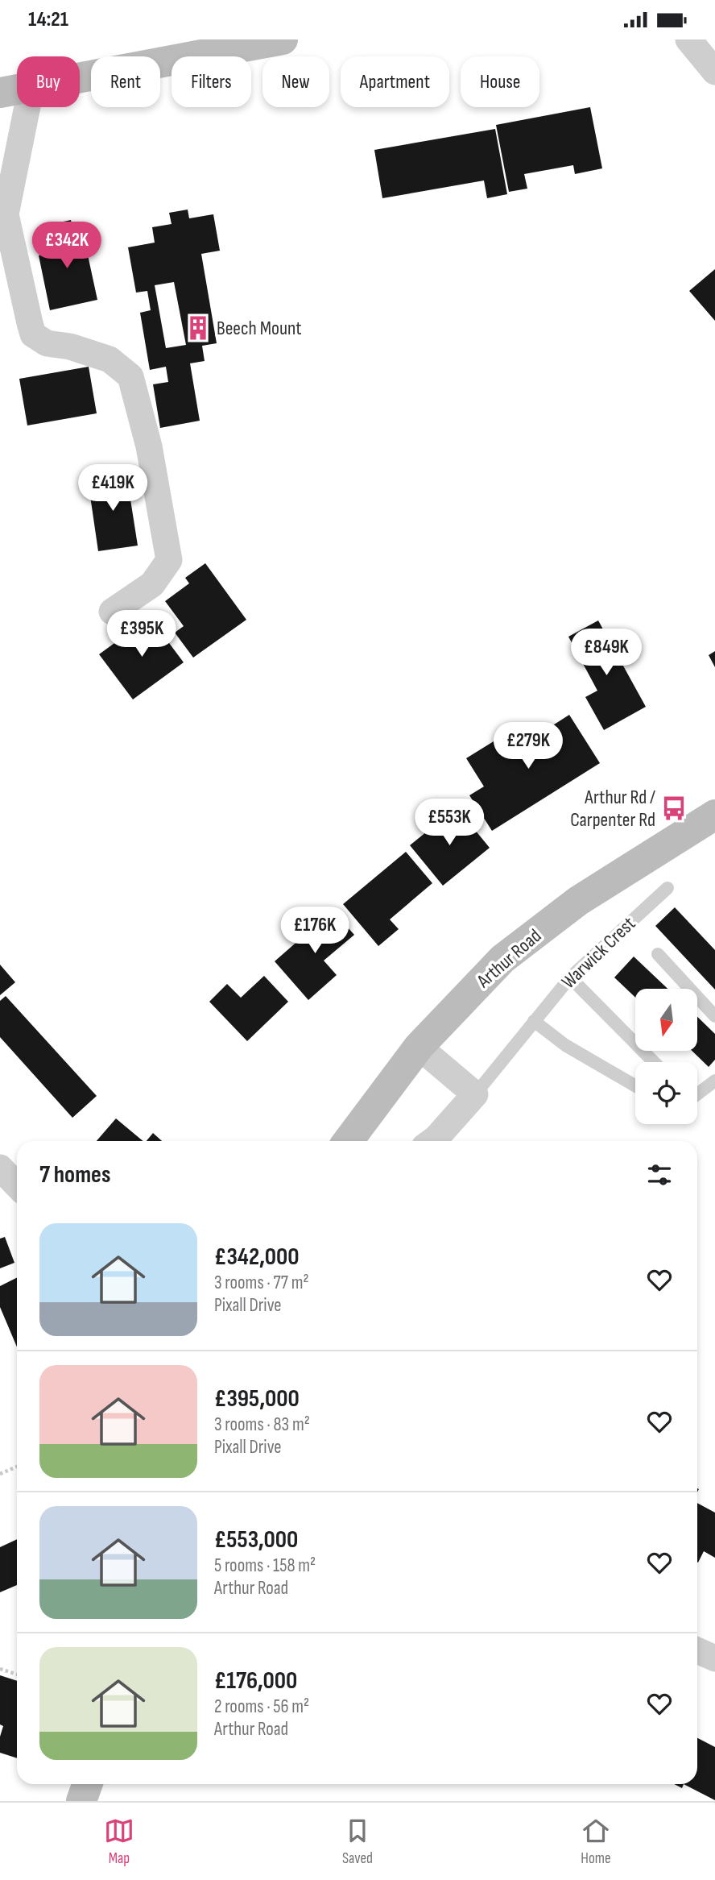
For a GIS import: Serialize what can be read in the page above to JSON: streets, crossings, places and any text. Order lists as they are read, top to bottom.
{
  "streets": {
    "street": ["Warwick Crest", "Arthur Road"]
  },
  "places": {
    "building": ["Beech Mount"],
    "bus stop": ["Arthur Rd / Carpenter Rd"]
  },
  "north": "bottom",
  "page": {
    "status": "14:21",
    "chip": [
      "Buy",
      "Rent",
      "Filters",
      "New",
      "Apartment",
      "House"
    ],
    "price": [
      "£342K",
      "£419K",
      "£395K",
      "£849K",
      "£279K",
      "£553K",
      "£176K"
    ],
    "heading": "7 homes",
    "list": [
      {
        "name": "£342,000",
        "note": "3 rooms · 77 m² · Pixall Drive"
      },
      {
        "name": "£395,000",
        "note": "3 rooms · 83 m² · Pixall Drive"
      },
      {
        "name": "£553,000",
        "note": "5 rooms · 158 m² · Arthur Road"
      },
      {
        "name": "£176,000",
        "note": "2 rooms · 56 m² · Arthur Road"
      }
    ],
    "tabs": ["Map", "Saved", "Home"]
  }
}
